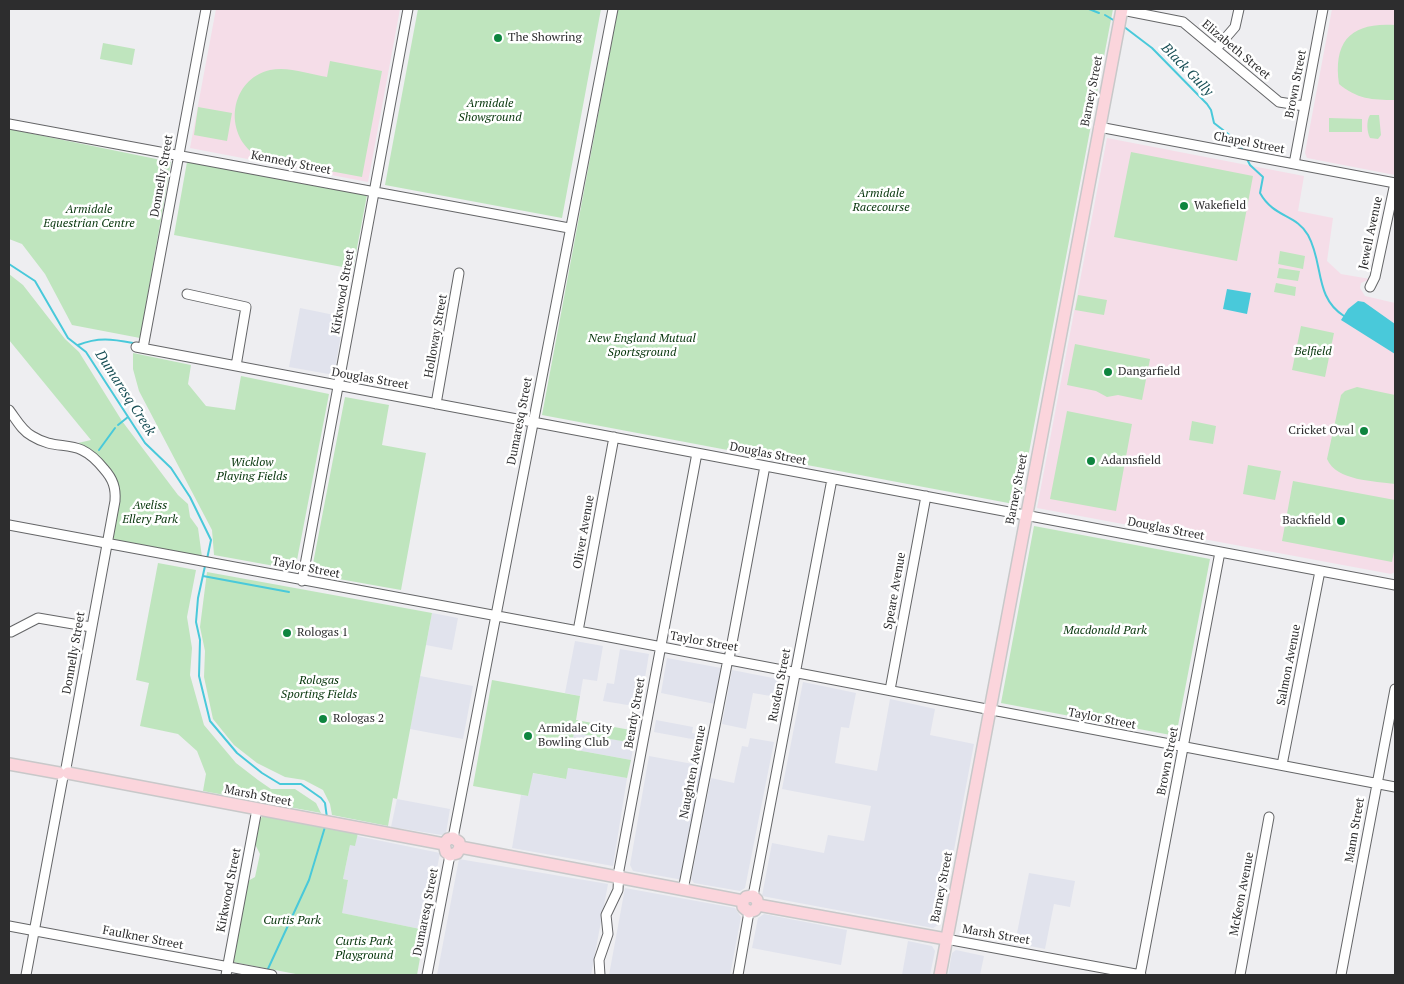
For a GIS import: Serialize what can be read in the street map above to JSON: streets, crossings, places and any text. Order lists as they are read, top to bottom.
{
  "streets": {
    "main road": ["Barney Street", "Marsh Street"],
    "street": [
      "Elizabeth Street",
      "Brown Street",
      "Chapel Street",
      "Kennedy Street",
      "Donnelly Street",
      "Jewell Avenue",
      "Kirkwood Street",
      "Holloway Street",
      "Douglas Street",
      "Dumaresq Street",
      "Oliver Avenue",
      "Taylor Street",
      "Speare Avenue",
      "Salmon Avenue",
      "Rusden Street",
      "Beardy Street",
      "Naughten Avenue",
      "Mann Street",
      "McKeon Avenue",
      "Faulkner Street"
    ]
  },
  "crossings": [
    ["Elizabeth Street", "Brown Street"],
    ["Elizabeth Street", "Barney Street"],
    ["Brown Street", "Chapel Street"],
    ["Brown Street", "Douglas Street"],
    ["Brown Street", "Taylor Street"],
    ["Brown Street", "Marsh Street"],
    ["Barney Street", "Chapel Street"],
    ["Barney Street", "Douglas Street"],
    ["Barney Street", "Taylor Street"],
    ["Barney Street", "Marsh Street"],
    ["Chapel Street", "Jewell Avenue"],
    ["Kennedy Street", "Donnelly Street"],
    ["Kennedy Street", "Kirkwood Street"],
    ["Kennedy Street", "Dumaresq Street"],
    ["Donnelly Street", "Douglas Street"],
    ["Donnelly Street", "Taylor Street"],
    ["Donnelly Street", "Marsh Street"],
    ["Donnelly Street", "Faulkner Street"],
    ["Kirkwood Street", "Douglas Street"],
    ["Kirkwood Street", "Taylor Street"],
    ["Kirkwood Street", "Marsh Street"],
    ["Kirkwood Street", "Faulkner Street"],
    ["Holloway Street", "Douglas Street"],
    ["Douglas Street", "Dumaresq Street"],
    ["Douglas Street", "Oliver Avenue"],
    ["Douglas Street", "Speare Avenue"],
    ["Douglas Street", "Salmon Avenue"],
    ["Douglas Street", "Rusden Street"],
    ["Douglas Street", "Beardy Street"],
    ["Douglas Street", "Naughten Avenue"],
    ["Dumaresq Street", "Taylor Street"],
    ["Dumaresq Street", "Marsh Street"],
    ["Oliver Avenue", "Taylor Street"],
    ["Taylor Street", "Speare Avenue"],
    ["Taylor Street", "Salmon Avenue"],
    ["Taylor Street", "Rusden Street"],
    ["Taylor Street", "Beardy Street"],
    ["Taylor Street", "Naughten Avenue"],
    ["Taylor Street", "Mann Street"],
    ["Rusden Street", "Marsh Street"],
    ["Beardy Street", "Marsh Street"],
    ["Naughten Avenue", "Marsh Street"]
  ],
  "water": ["Black Gully", "Dumaresq Creek"],
  "parks": [
    "Armidale Showground",
    "Armidale Racecourse",
    "Armidale Equestrian Centre",
    "New England Mutual Sportsground",
    "Belfield",
    "Wicklow Playing Fields",
    "Aveliss Ellery Park",
    "Macdonald Park",
    "Rologas Sporting Fields",
    "Curtis Park",
    "Curtis Park Playground"
  ],
  "places": [
    "The Showring",
    "Wakefield",
    "Dangarfield",
    "Cricket Oval",
    "Adamsfield",
    "Backfield",
    "Rologas 1",
    "Rologas 2",
    "Armidale City Bowling Club"
  ]
}
